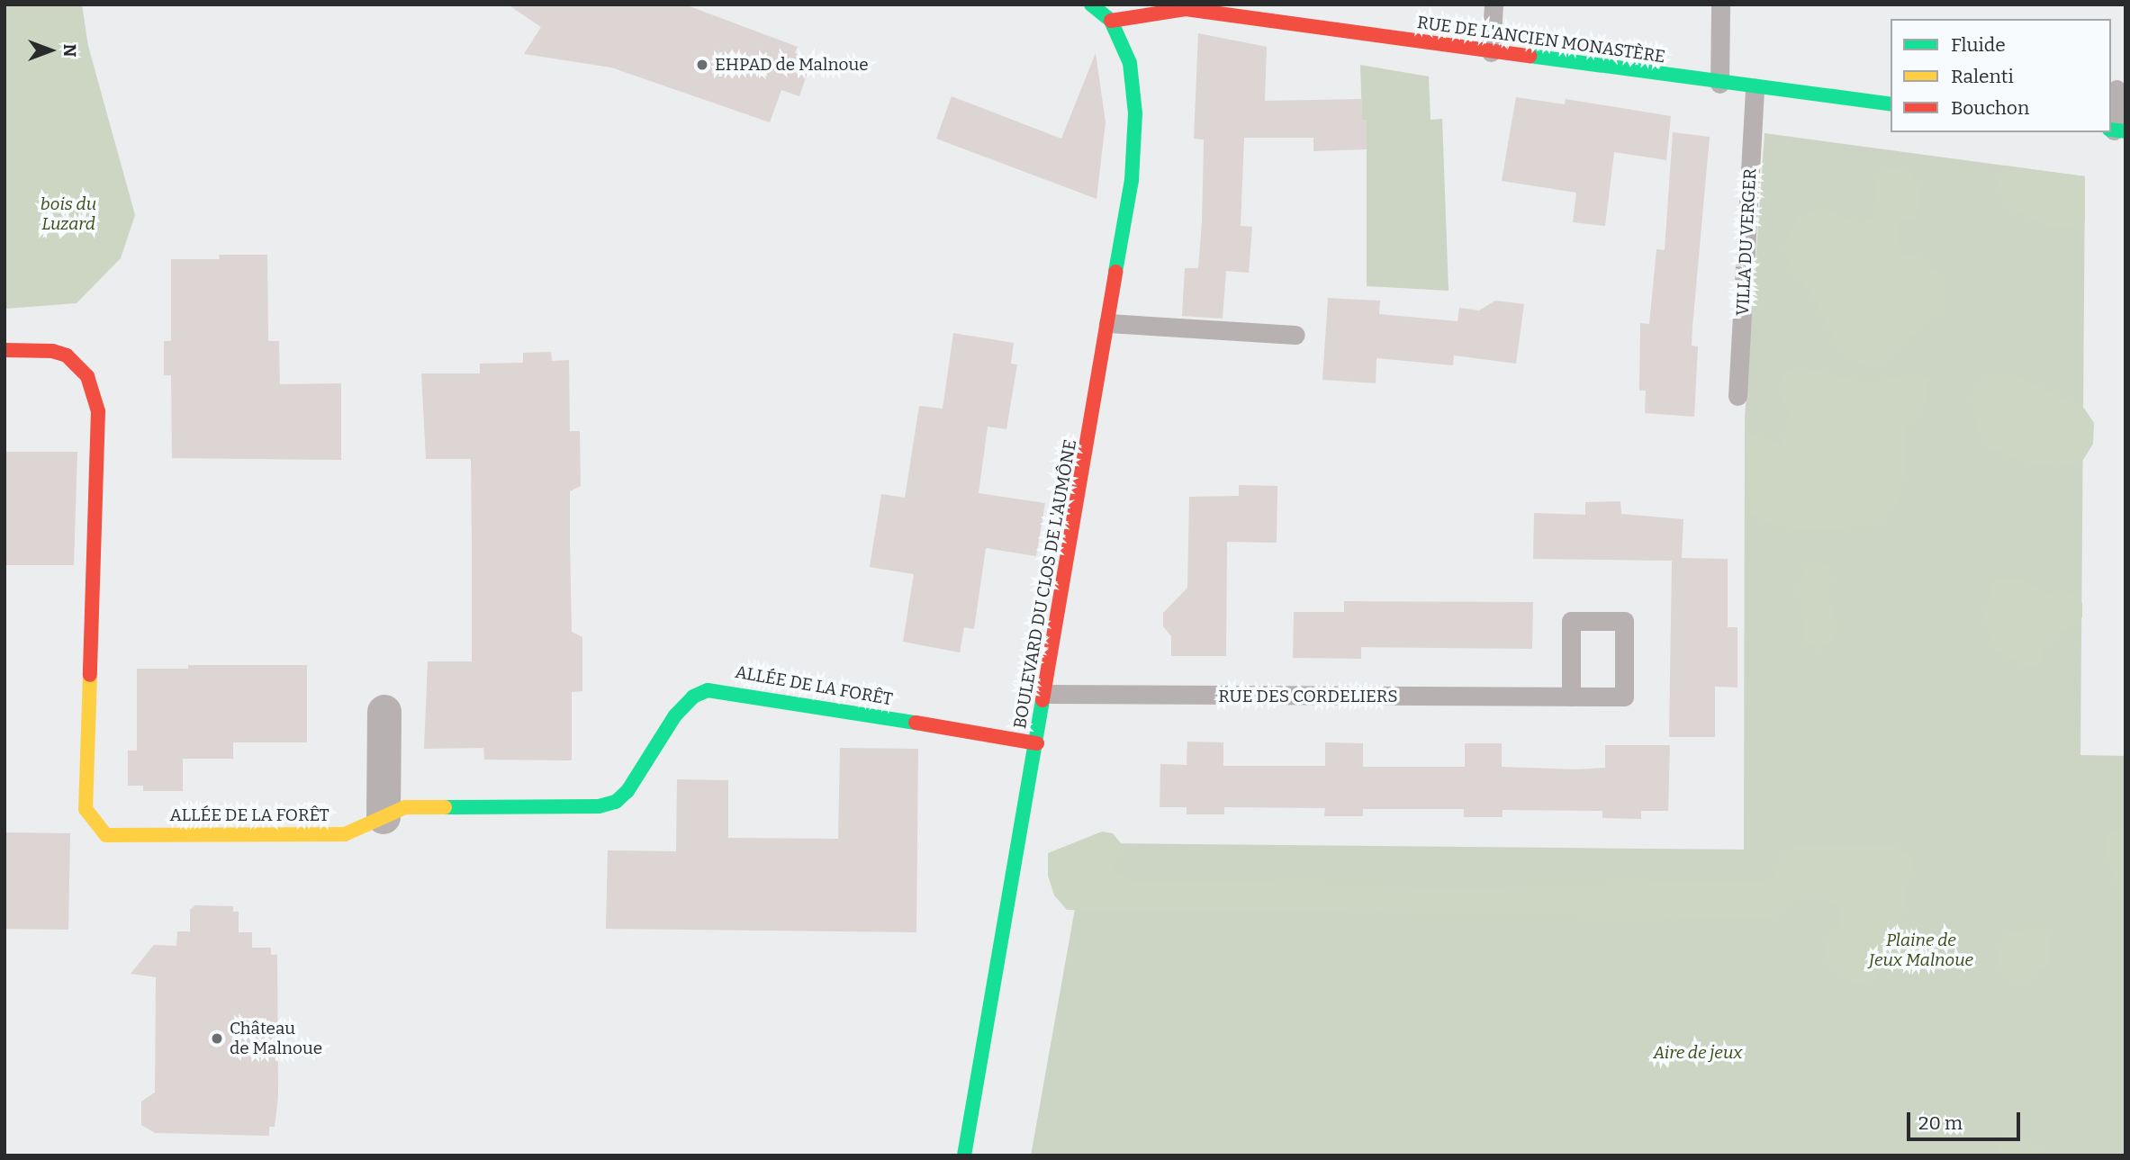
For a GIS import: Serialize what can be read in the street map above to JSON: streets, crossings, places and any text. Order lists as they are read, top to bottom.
{
  "streets": {
    "street": ["RUE DE L'ANCIEN MONASTÈRE", "BOULEVARD DU CLOS DE L'AUMÔNE", "ALLÉE DE LA FORÊT"],
    "lane": ["VILLA DU VERGER", "RUE DES CORDELIERS"]
  },
  "crossings": [
    ["RUE DE L'ANCIEN MONASTÈRE", "VILLA DU VERGER"],
    ["RUE DE L'ANCIEN MONASTÈRE", "BOULEVARD DU CLOS DE L'AUMÔNE"],
    ["BOULEVARD DU CLOS DE L'AUMÔNE", "ALLÉE DE LA FORÊT"],
    ["BOULEVARD DU CLOS DE L'AUMÔNE", "RUE DES CORDELIERS"]
  ],
  "parks": ["bois du Luzard", "Plaine de Jeux Malnoue", "Aire de jeux"],
  "places": ["EHPAD de Malnoue", "Château de Malnoue"],
  "legend": ["Fluide", "Ralenti", "Bouchon"],
  "scale_bar": "20 m",
  "north": "right"
}
